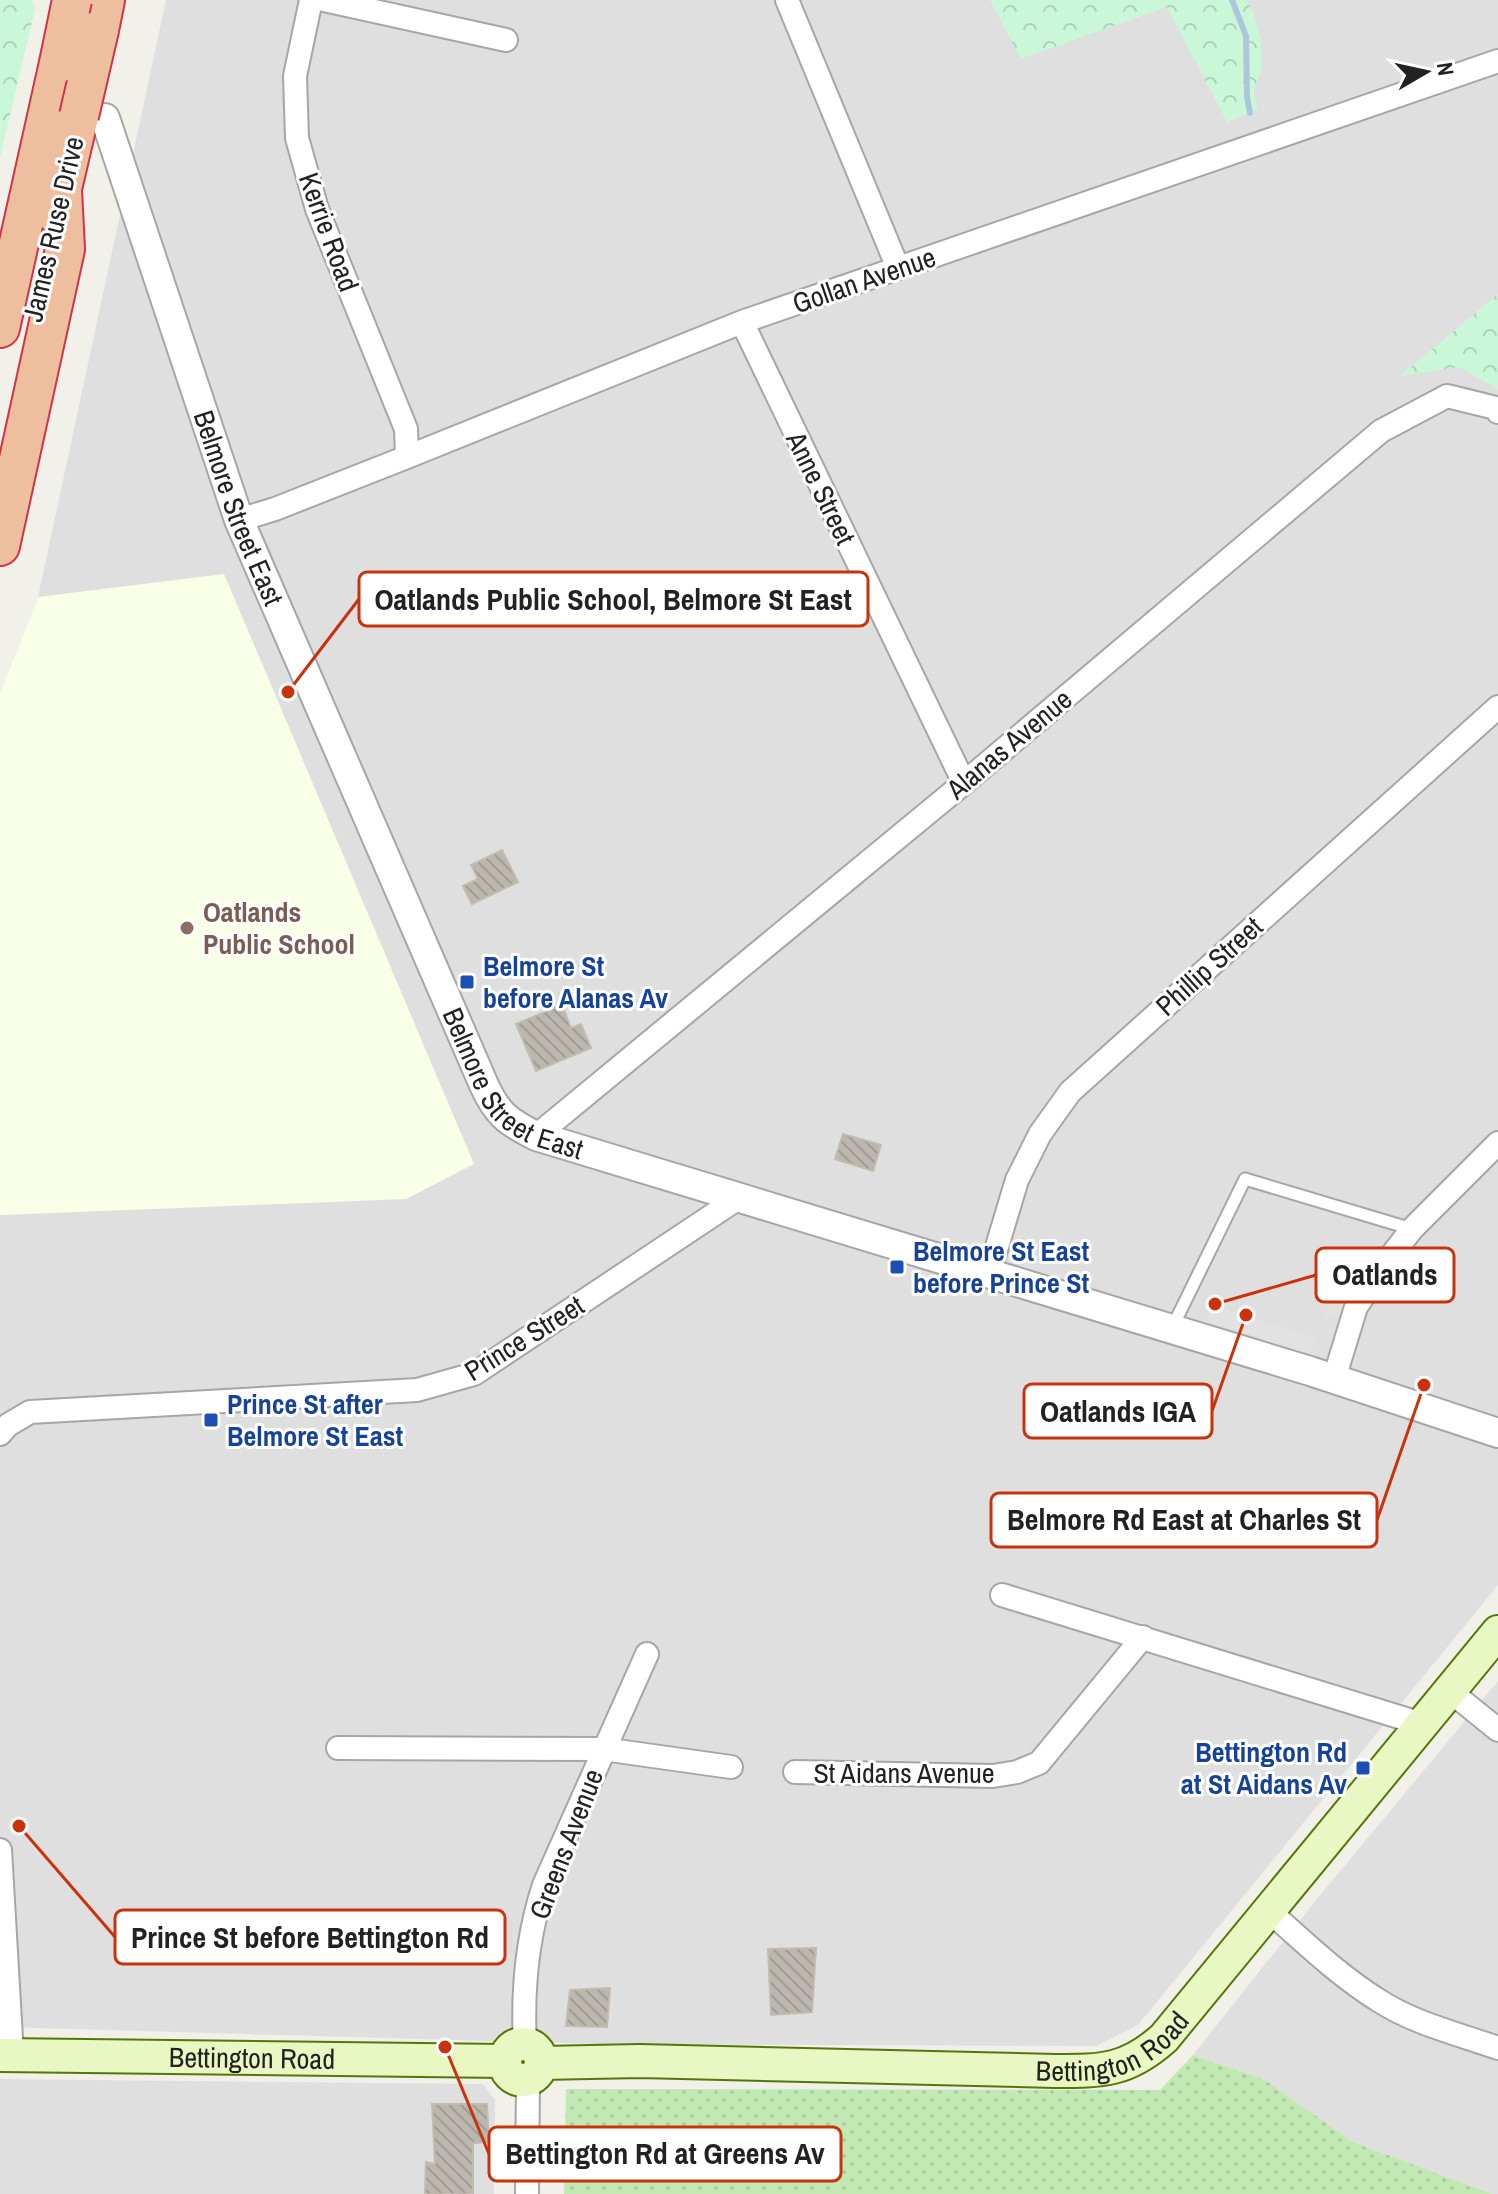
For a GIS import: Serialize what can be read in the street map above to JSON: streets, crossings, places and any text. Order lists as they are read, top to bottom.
{
  "streets": {
    "highway": ["James Ruse Drive"],
    "main road": ["Bettington Road"],
    "street": [
      "Kerrie Road",
      "Gollan Avenue",
      "Anne Street",
      "Belmore Street East",
      "Alanas Avenue",
      "Phillip Street",
      "Prince Street",
      "St Aidans Avenue",
      "Greens Avenue"
    ]
  },
  "crossings": [
    ["James Ruse Drive", "Belmore Street East"],
    ["Kerrie Road", "Gollan Avenue"],
    ["Gollan Avenue", "Anne Street"],
    ["Gollan Avenue", "Belmore Street East"],
    ["Anne Street", "Alanas Avenue"],
    ["Belmore Street East", "Alanas Avenue"],
    ["Belmore Street East", "Phillip Street"],
    ["Belmore Street East", "Prince Street"],
    ["Greens Avenue", "Bettington Road"]
  ],
  "places": {
    "other": [
      "Oatlands Public School, Belmore St East",
      "Oatlands Public School",
      "Oatlands",
      "Oatlands IGA",
      "Belmore Rd East at Charles St",
      "Prince St before Bettington Rd",
      "Bettington Rd at Greens Av"
    ],
    "transit": [
      "Belmore St before Alanas Av",
      "Belmore St East before Prince St",
      "Prince St after Belmore St East",
      "Bettington Rd at St Aidans Av"
    ]
  },
  "north": "right"
}
